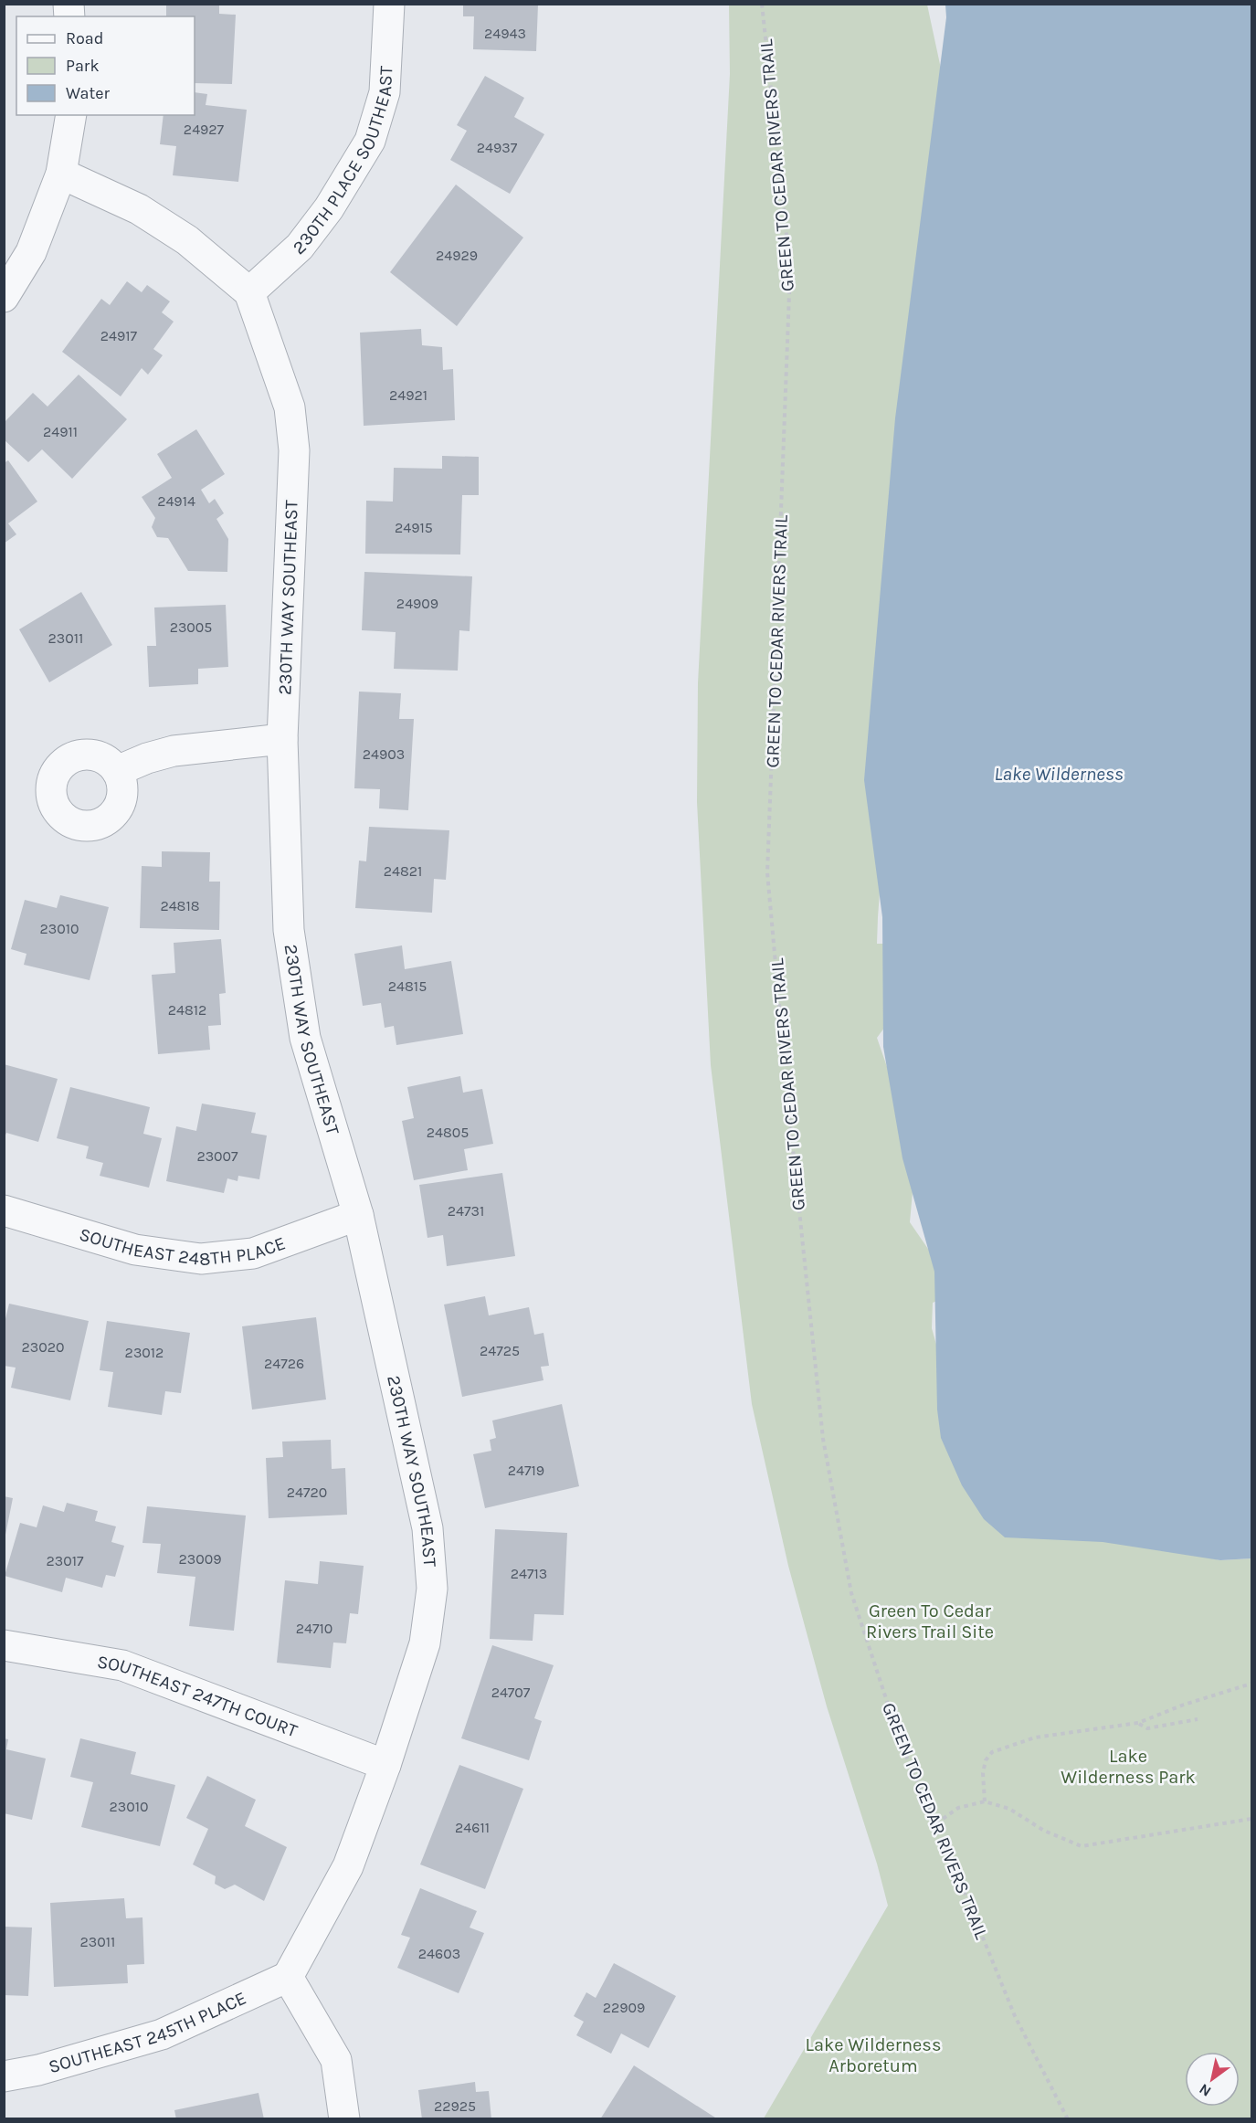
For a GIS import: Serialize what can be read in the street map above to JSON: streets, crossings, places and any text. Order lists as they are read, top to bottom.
{
  "streets": {
    "street": [
      "230TH PLACE SOUTHEAST",
      "230TH WAY SOUTHEAST",
      "SOUTHEAST 248TH PLACE",
      "SOUTHEAST 247TH COURT",
      "SOUTHEAST 245TH PLACE"
    ],
    "path": ["GREEN TO CEDAR RIVERS TRAIL"]
  },
  "crossings": [
    ["230TH PLACE SOUTHEAST", "230TH WAY SOUTHEAST"],
    ["230TH WAY SOUTHEAST", "SOUTHEAST 248TH PLACE"],
    ["230TH WAY SOUTHEAST", "SOUTHEAST 247TH COURT"],
    ["230TH WAY SOUTHEAST", "SOUTHEAST 245TH PLACE"]
  ],
  "water": ["Lake Wilderness"],
  "parks": ["Green To Cedar Rivers Trail Site", "Lake Wilderness Park", "Lake Wilderness Arboretum"],
  "house_numbers": [
    "24943",
    "24927",
    "24937",
    "24929",
    "24917",
    "24921",
    "24911",
    "24914",
    "24915",
    "24909",
    "23005",
    "23011",
    "24903",
    "24821",
    "24818",
    "23010",
    "24815",
    "24812",
    "24805",
    "23007",
    "24731",
    "23020",
    "24725",
    "23012",
    "24726",
    "24719",
    "24720",
    "23009",
    "23017",
    "24713",
    "24710",
    "24707",
    "23010",
    "24611",
    "23011",
    "24603",
    "22909",
    "22925"
  ],
  "legend": ["Road", "Park", "Water"],
  "north": "bottom left"
}
